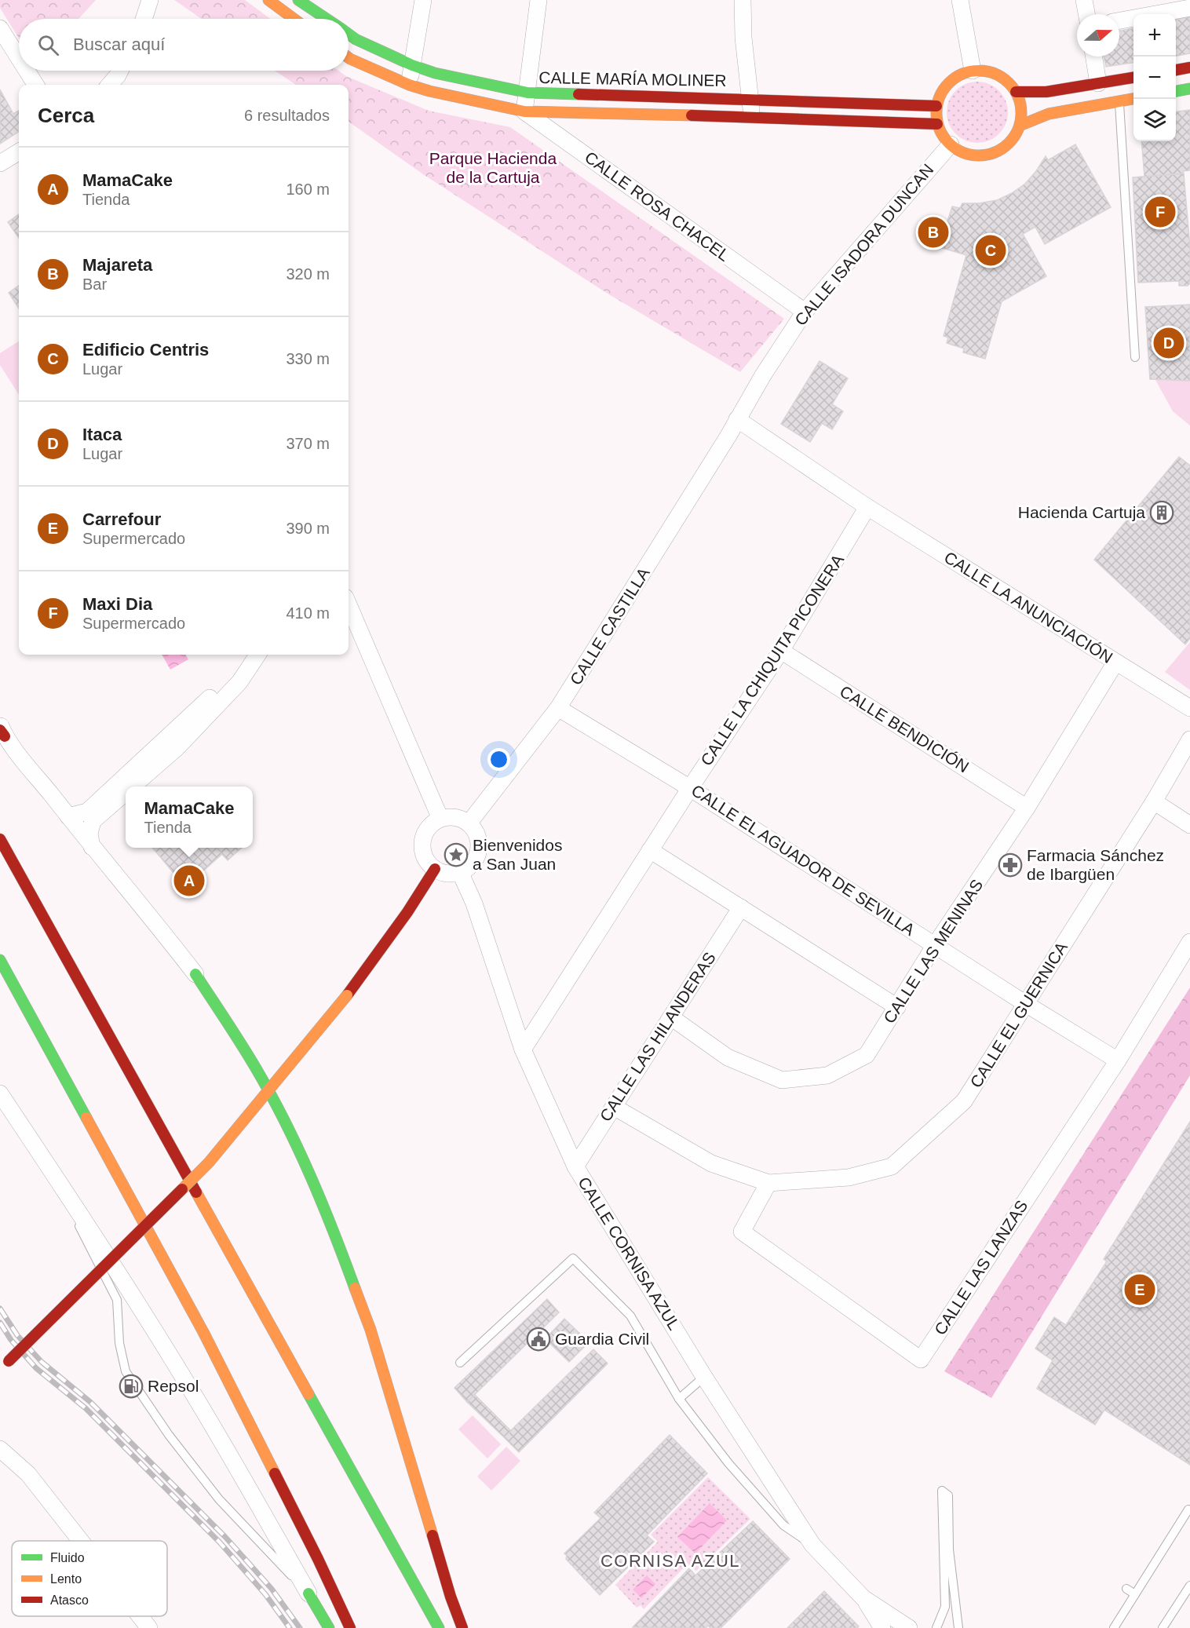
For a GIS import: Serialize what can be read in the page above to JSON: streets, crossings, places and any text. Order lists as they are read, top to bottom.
{
  "streets": {
    "street": [
      "CALLE MARÍA MOLINER",
      "CALLE ROSA CHACEL",
      "CALLE ISADORA DUNCAN",
      "CALLE LA ANUNCIACIÓN",
      "CALLE CASTILLA",
      "CALLE LA CHIQUITA PICONERA",
      "CALLE BENDICIÓN",
      "CALLE EL AGUADOR DE SEVILLA",
      "CALLE LAS MENINAS",
      "CALLE EL GUERNICA",
      "CALLE LAS HILANDERAS",
      "CALLE CORNISA AZUL",
      "CALLE LAS LANZAS"
    ]
  },
  "crossings": [
    ["CALLE MARÍA MOLINER", "CALLE ROSA CHACEL"],
    ["CALLE MARÍA MOLINER", "CALLE ISADORA DUNCAN"],
    ["CALLE ROSA CHACEL", "CALLE ISADORA DUNCAN"],
    ["CALLE ISADORA DUNCAN", "CALLE LA ANUNCIACIÓN"],
    ["CALLE ISADORA DUNCAN", "CALLE CASTILLA"],
    ["CALLE LA ANUNCIACIÓN", "CALLE CASTILLA"],
    ["CALLE LA ANUNCIACIÓN", "CALLE LA CHIQUITA PICONERA"],
    ["CALLE LA ANUNCIACIÓN", "CALLE LAS MENINAS"],
    ["CALLE CASTILLA", "CALLE EL AGUADOR DE SEVILLA"],
    ["CALLE CASTILLA", "CALLE CORNISA AZUL"],
    ["CALLE LA CHIQUITA PICONERA", "CALLE BENDICIÓN"],
    ["CALLE LA CHIQUITA PICONERA", "CALLE EL AGUADOR DE SEVILLA"],
    ["CALLE LA CHIQUITA PICONERA", "CALLE CORNISA AZUL"],
    ["CALLE BENDICIÓN", "CALLE LAS MENINAS"],
    ["CALLE EL AGUADOR DE SEVILLA", "CALLE LAS MENINAS"],
    ["CALLE EL AGUADOR DE SEVILLA", "CALLE EL GUERNICA"],
    ["CALLE EL AGUADOR DE SEVILLA", "CALLE LAS LANZAS"],
    ["CALLE LAS MENINAS", "CALLE LAS HILANDERAS"],
    ["CALLE EL GUERNICA", "CALLE LAS LANZAS"],
    ["CALLE LAS HILANDERAS", "CALLE CORNISA AZUL"]
  ],
  "districts": ["CORNISA AZUL"],
  "parks": ["Parque Hacienda de la Cartuja"],
  "places": {
    "building": ["Hacienda Cartuja"],
    "place": ["Bienvenidos a San Juan"],
    "pharmacy": ["Farmacia Sánchez de Ibargüen"],
    "public building": ["Guardia Civil"],
    "fuel station": ["Repsol"]
  },
  "legend": ["Fluido", "Lento", "Atasco"],
  "north": "right",
  "page": {
    "map_buttons": ["+", "−"],
    "search": "Buscar aquí",
    "heading": ["Cerca", "6 resultados"],
    "list": [
      {
        "mark": "A",
        "name": "MamaCake",
        "note": "Tienda",
        "value": "160 m"
      },
      {
        "mark": "B",
        "name": "Majareta",
        "note": "Bar",
        "value": "320 m"
      },
      {
        "mark": "C",
        "name": "Edificio Centris",
        "note": "Lugar",
        "value": "330 m"
      },
      {
        "mark": "D",
        "name": "Itaca",
        "note": "Lugar",
        "value": "370 m"
      },
      {
        "mark": "E",
        "name": "Carrefour",
        "note": "Supermercado",
        "value": "390 m"
      },
      {
        "mark": "F",
        "name": "Maxi Dia",
        "note": "Supermercado",
        "value": "410 m"
      }
    ],
    "pins": [
      "F",
      "B",
      "C",
      "D",
      "A",
      "E"
    ],
    "popup": ["MamaCake", "Tienda"]
  }
}
